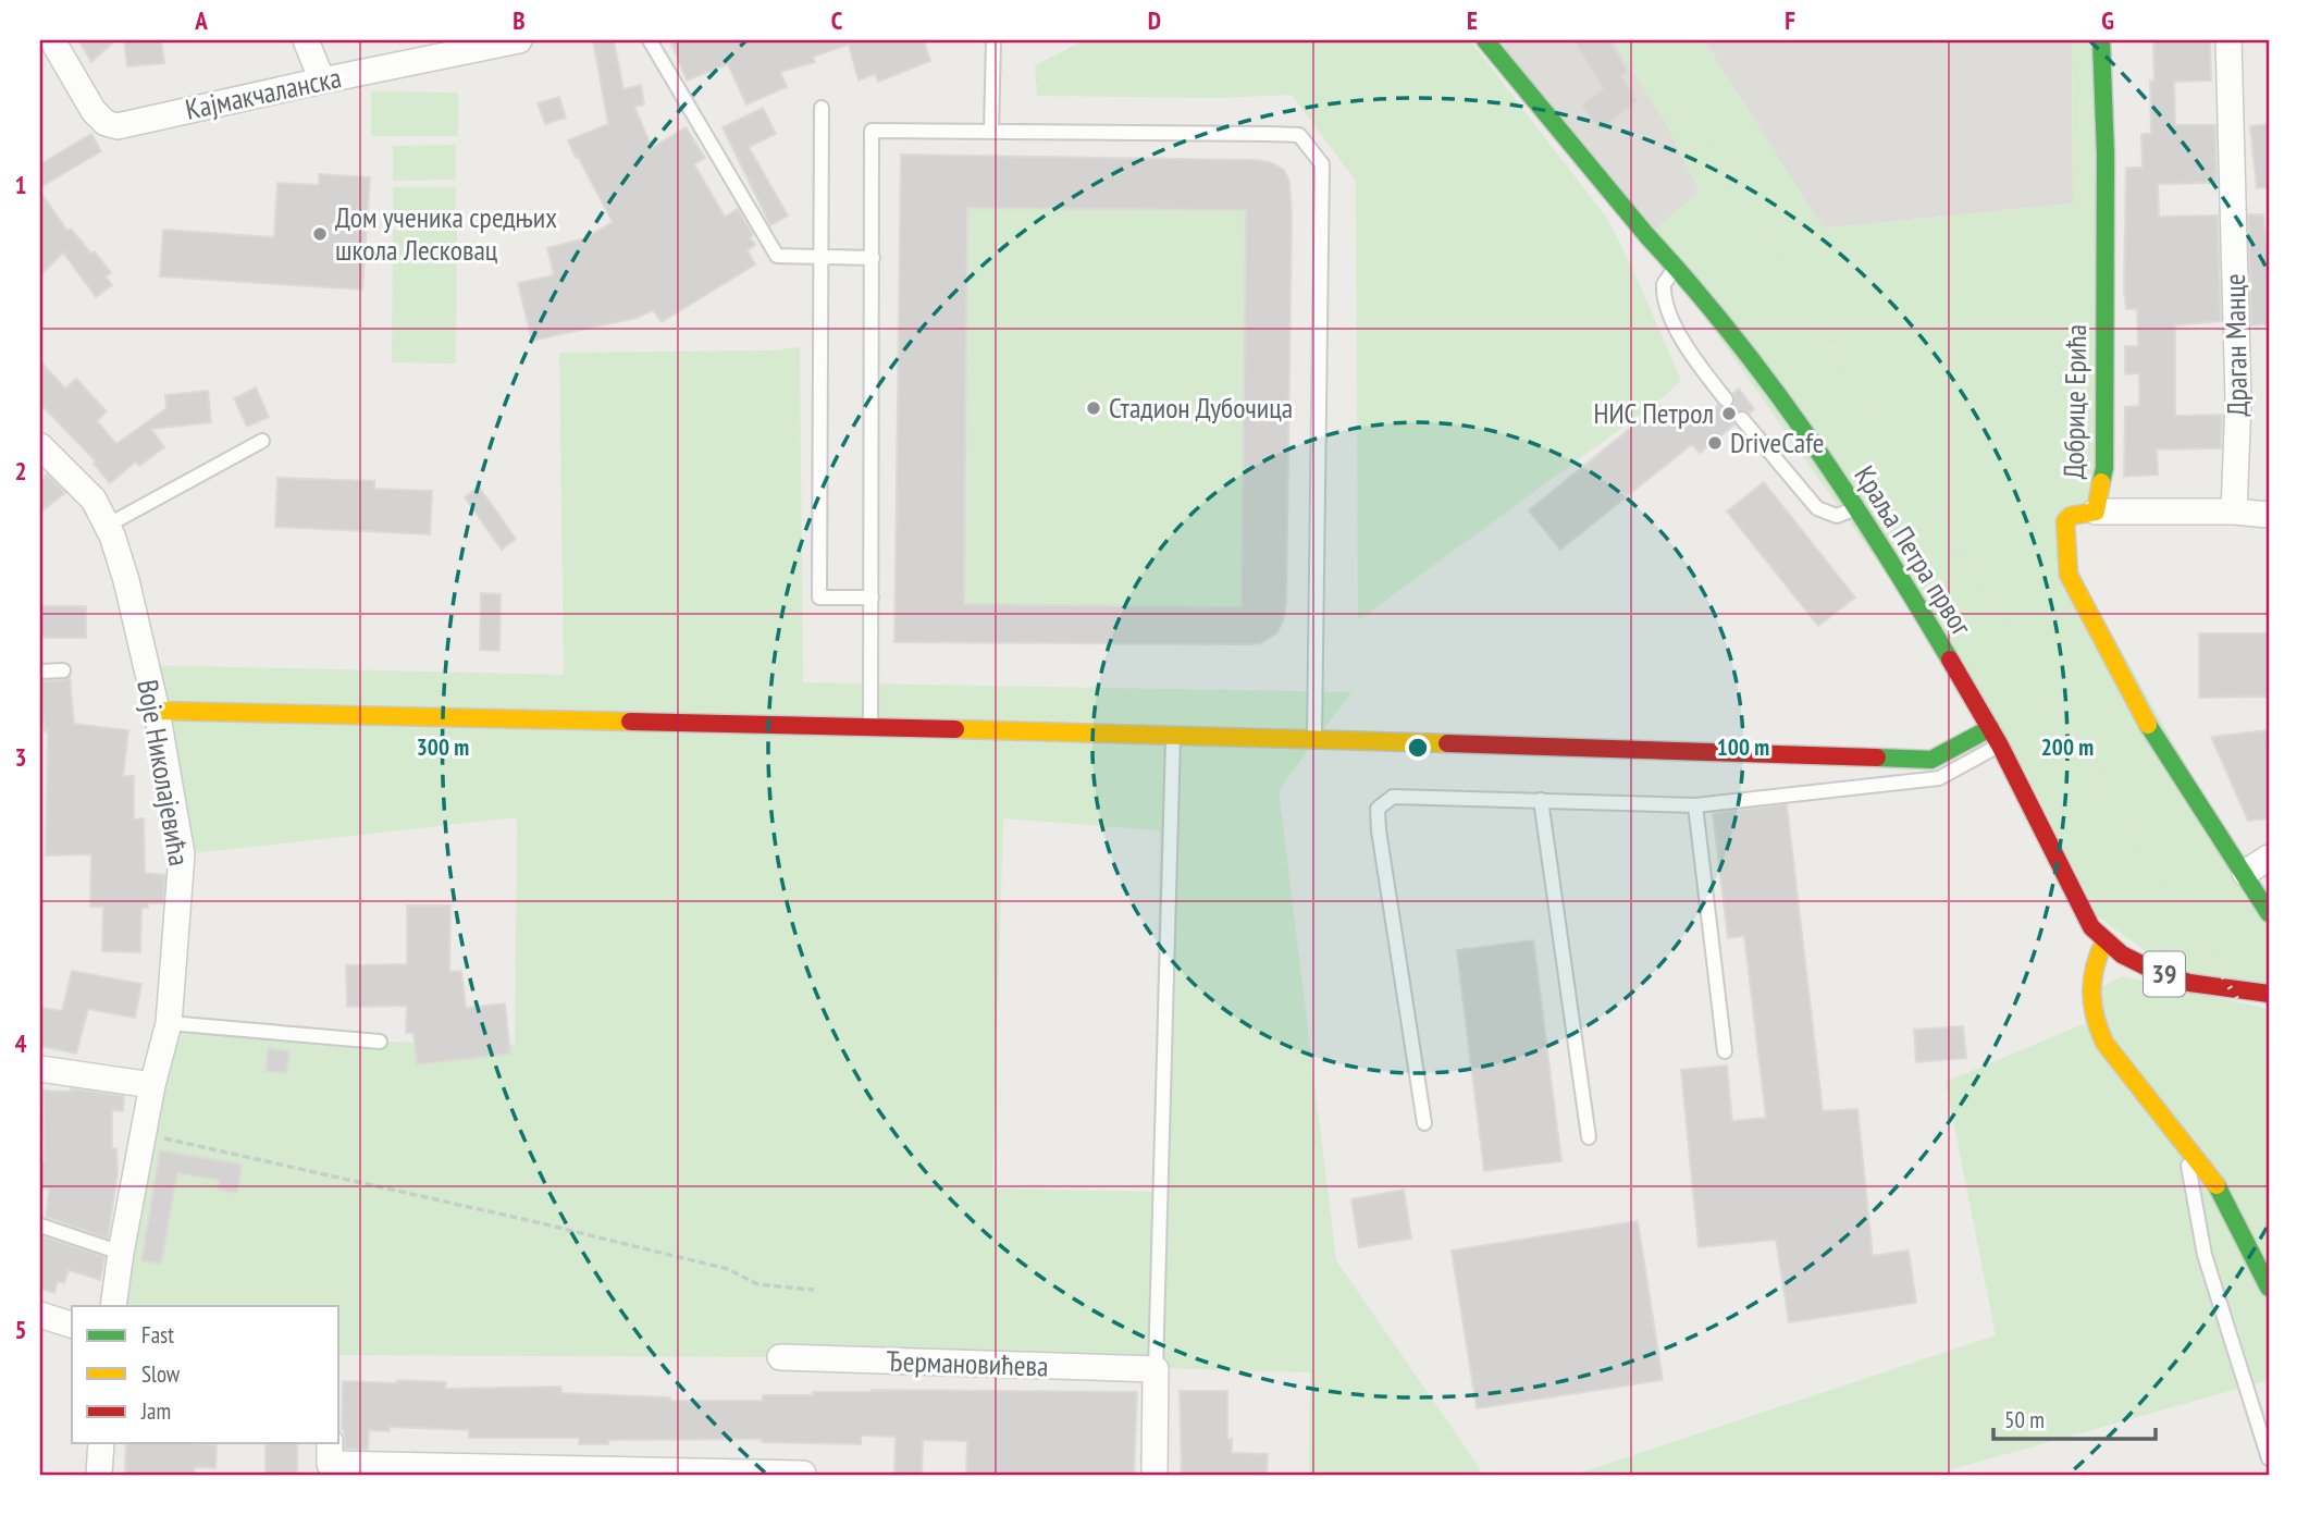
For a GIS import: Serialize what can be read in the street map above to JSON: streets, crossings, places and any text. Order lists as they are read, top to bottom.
{
  "streets": {
    "street": [
      "Кајмакчаланска",
      "Драган Манце",
      "Добрице Ерића",
      "Краља Петра првог",
      "Воје Николајевића",
      "39",
      "Ђермановићева"
    ]
  },
  "places": [
    "Дом ученика средњих школа Лесковац",
    "Стадион Дубочица",
    "НИС Петрол",
    "DriveCafe"
  ],
  "legend": ["Fast", "Slow", "Jam"],
  "scale_bar": "50 m",
  "grid": {
    "columns": [
      "A",
      "B",
      "C",
      "D",
      "E",
      "F",
      "G"
    ],
    "rows": [
      "1",
      "2",
      "3",
      "4",
      "5"
    ]
  },
  "rings": ["100 m", "200 m", "300 m"]
}
